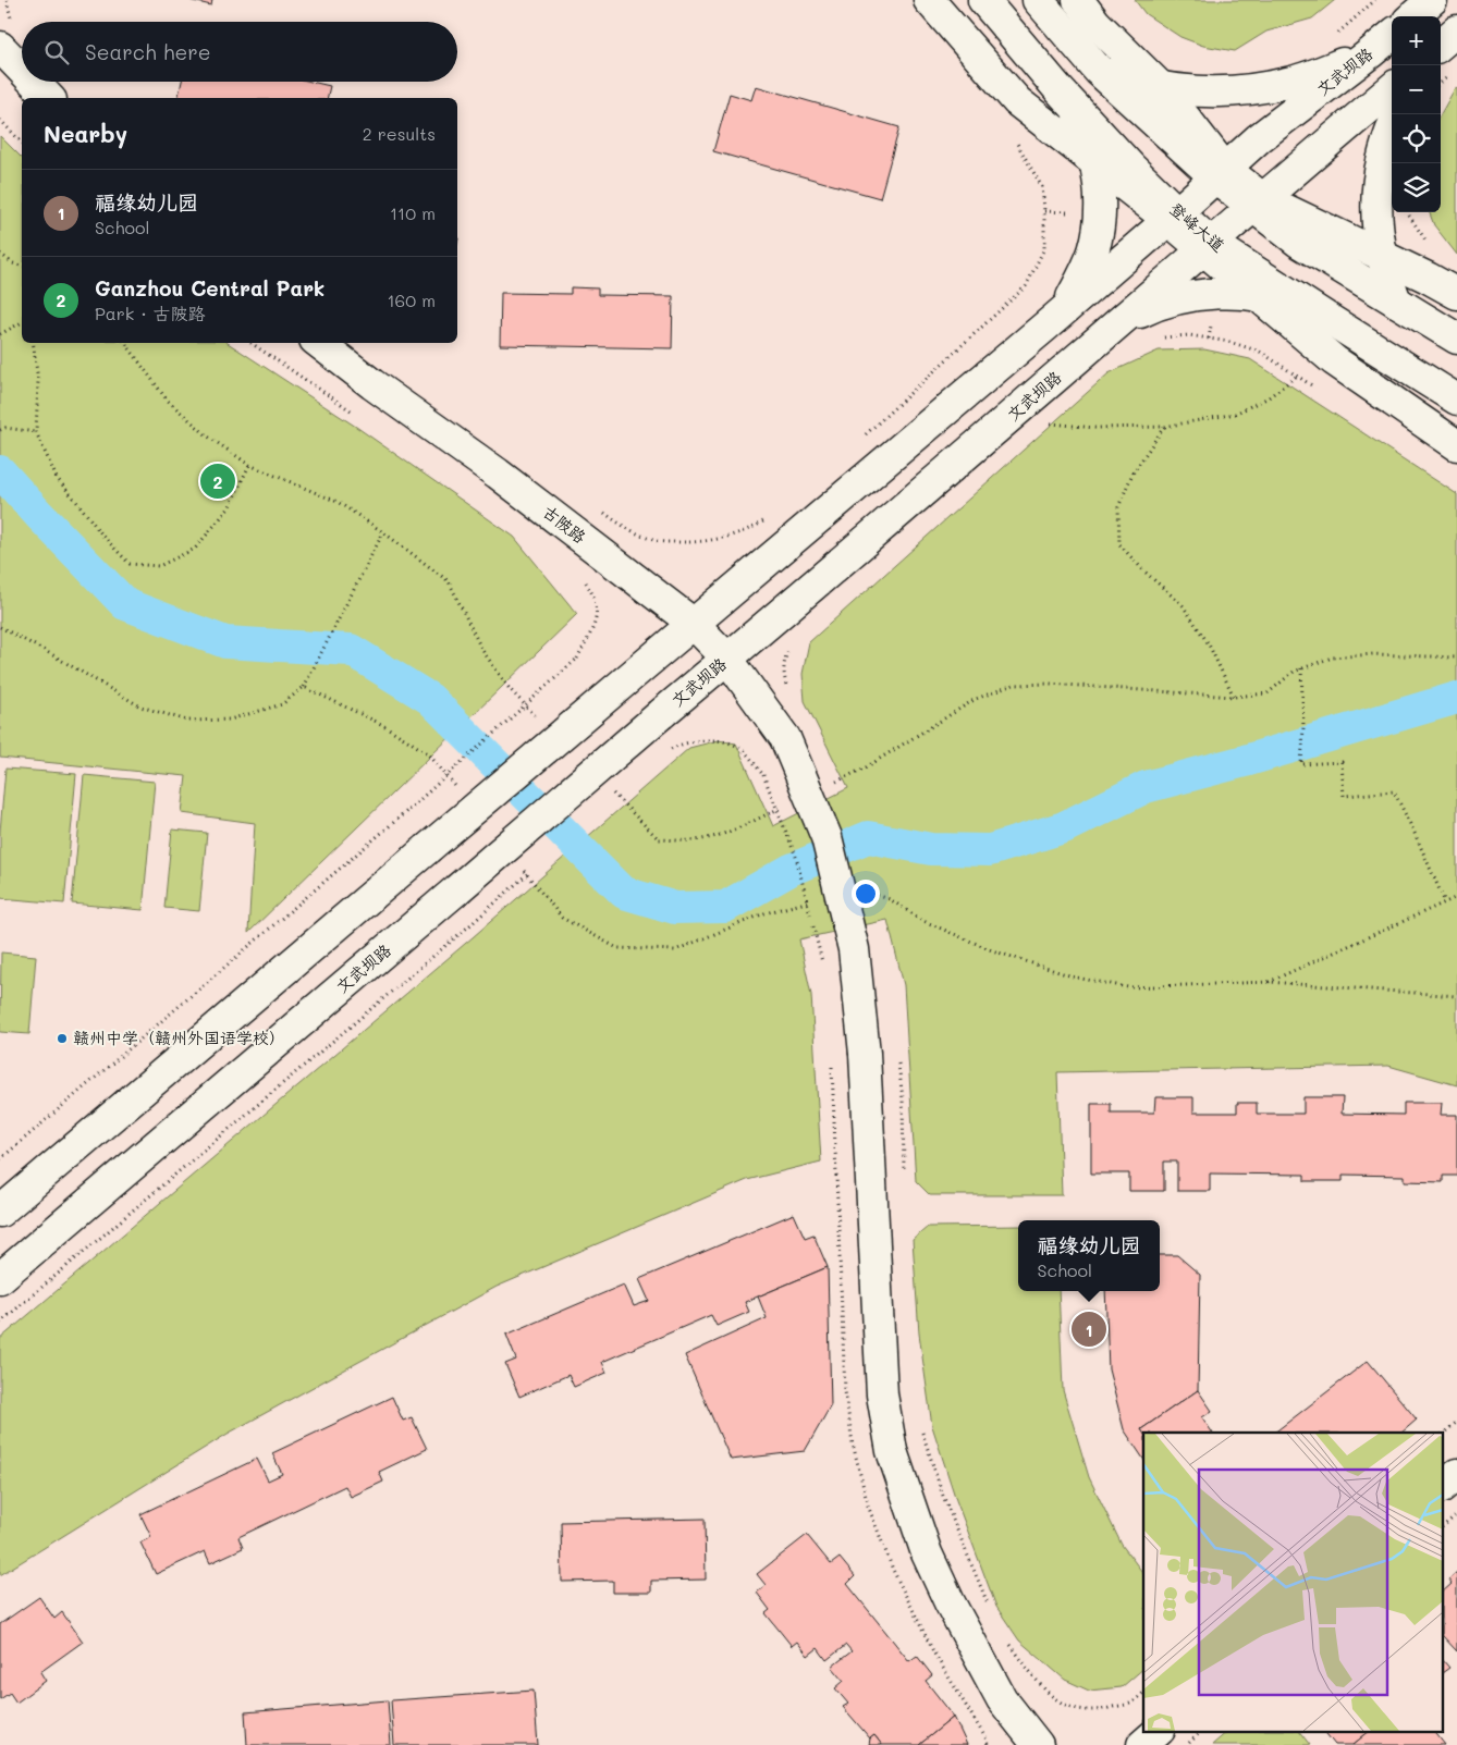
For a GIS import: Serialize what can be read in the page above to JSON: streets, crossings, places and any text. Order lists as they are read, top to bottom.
{
  "streets": {
    "main road": ["文武坝路", "登峰大道", "古陂路"]
  },
  "crossings": [
    ["文武坝路", "登峰大道"],
    ["文武坝路", "古陂路"]
  ],
  "places": ["赣州中学（赣州外国语学校）"],
  "page": {
    "map_buttons": ["+", "−"],
    "search": "Search here",
    "heading": ["Nearby", "2 results"],
    "list": [
      {
        "mark": "1",
        "name": "福缘幼儿园",
        "note": "School",
        "value": "110 m"
      },
      {
        "mark": "2",
        "name": "Ganzhou Central Park",
        "note": "Park · 古陂路",
        "value": "160 m"
      }
    ],
    "pins": ["2", "1"],
    "popup": ["福缘幼儿园", "School"]
  }
}
